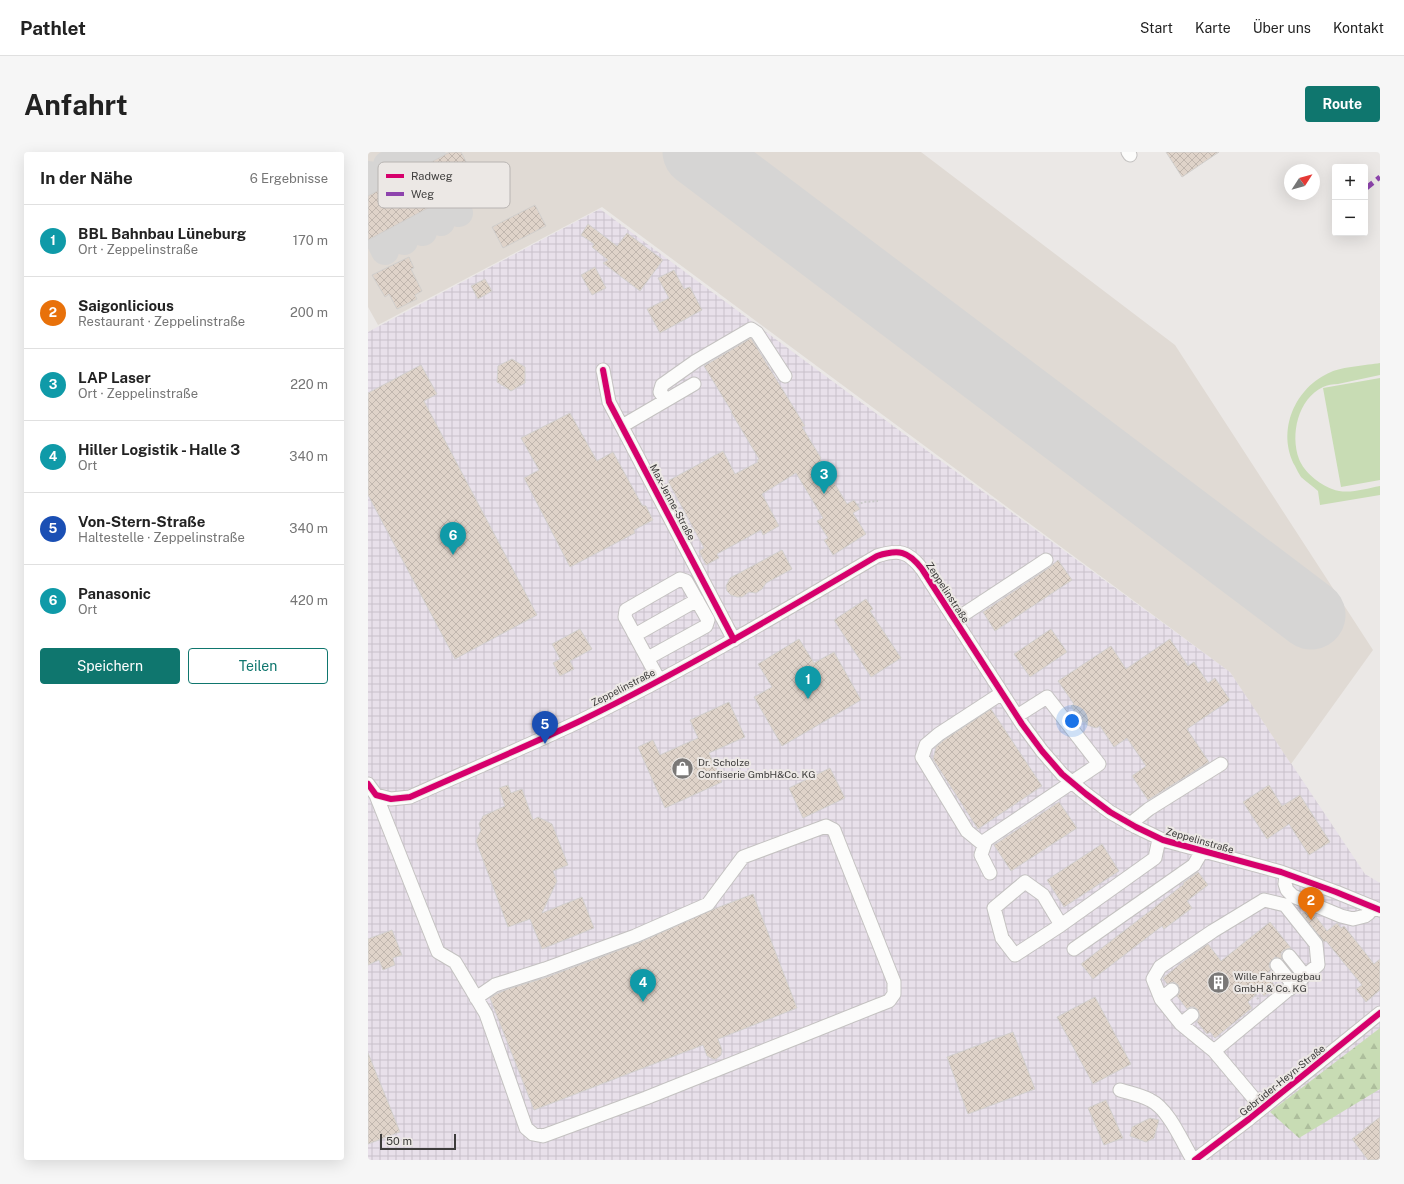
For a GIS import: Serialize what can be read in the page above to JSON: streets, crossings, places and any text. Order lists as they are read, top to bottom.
{
  "streets": {
    "street": ["Max-Jenne-Straße", "Zeppelinstraße", "Gebrüder-Heyn-Straße"]
  },
  "crossings": [
    ["Max-Jenne-Straße", "Zeppelinstraße"]
  ],
  "places": {
    "shop": ["Dr. Scholze Confiserie GmbH&Co. KG"],
    "building": ["Wille Fahrzeugbau GmbH & Co. KG"]
  },
  "legend": ["Radweg", "Weg"],
  "scale_bar": "50 m",
  "north": "top right",
  "page": {
    "header": "Pathlet",
    "nav": [
      "Start",
      "Karte",
      "Über uns",
      "Kontakt"
    ],
    "buttons": [
      "Route",
      ["Speichern", "Teilen"]
    ],
    "title": "Anfahrt",
    "heading": ["In der Nähe", "6 Ergebnisse"],
    "map_buttons": ["+", "−"],
    "list": [
      {
        "mark": "1",
        "name": "BBL Bahnbau Lüneburg",
        "note": "Ort · Zeppelinstraße",
        "value": "170 m"
      },
      {
        "mark": "2",
        "name": "Saigonlicious",
        "note": "Restaurant · Zeppelinstraße",
        "value": "200 m"
      },
      {
        "mark": "3",
        "name": "LAP Laser",
        "note": "Ort · Zeppelinstraße",
        "value": "220 m"
      },
      {
        "mark": "4",
        "name": "Hiller Logistik - Halle 3",
        "note": "Ort",
        "value": "340 m"
      },
      {
        "mark": "5",
        "name": "Von-Stern-Straße",
        "note": "Haltestelle · Zeppelinstraße",
        "value": "340 m"
      },
      {
        "mark": "6",
        "name": "Panasonic",
        "note": "Ort",
        "value": "420 m"
      }
    ],
    "pins": [
      "3",
      "6",
      "1",
      "5",
      "2",
      "4"
    ],
    "scale": "50 m"
  }
}
